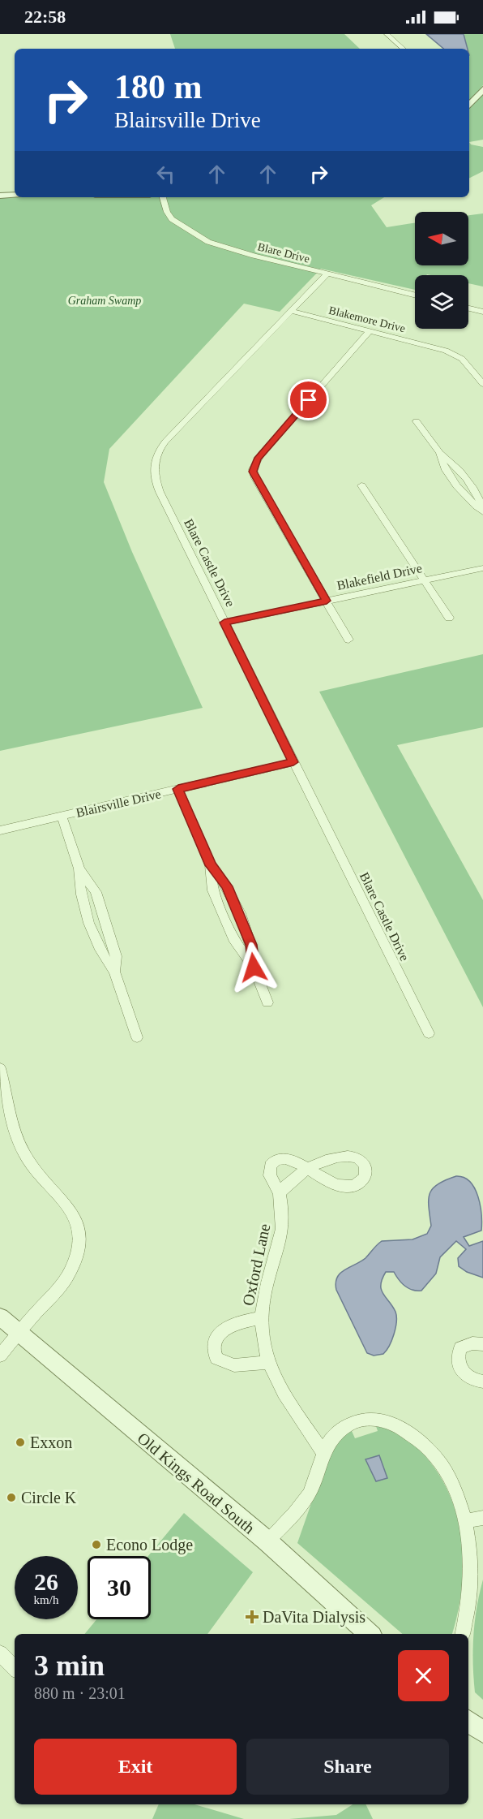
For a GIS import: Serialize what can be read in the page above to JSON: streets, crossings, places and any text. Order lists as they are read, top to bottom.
{
  "streets": {
    "street": [
      "Blare Drive",
      "Blakemore Drive",
      "Blare Castle Drive",
      "Blakefield Drive",
      "Blairsville Drive",
      "Oxford Lane",
      "Old Kings Road South"
    ]
  },
  "crossings": [
    ["Blare Drive", "Blare Castle Drive"],
    ["Blakemore Drive", "Blare Castle Drive"],
    ["Blare Castle Drive", "Blakefield Drive"],
    ["Blare Castle Drive", "Blairsville Drive"]
  ],
  "parks": ["Graham Swamp"],
  "places": {
    "other": ["Exxon", "Circle K", "Econo Lodge"],
    "health": ["DaVita Dialysis"]
  },
  "north": "left",
  "page": {
    "status": "22:58",
    "turn": ["180 m", "Blairsville Drive"],
    "speed": "26 km/h",
    "limit": "30",
    "heading": ["3 min", "880 m · 23:01"],
    "buttons": ["Exit", "Share"]
  }
}
